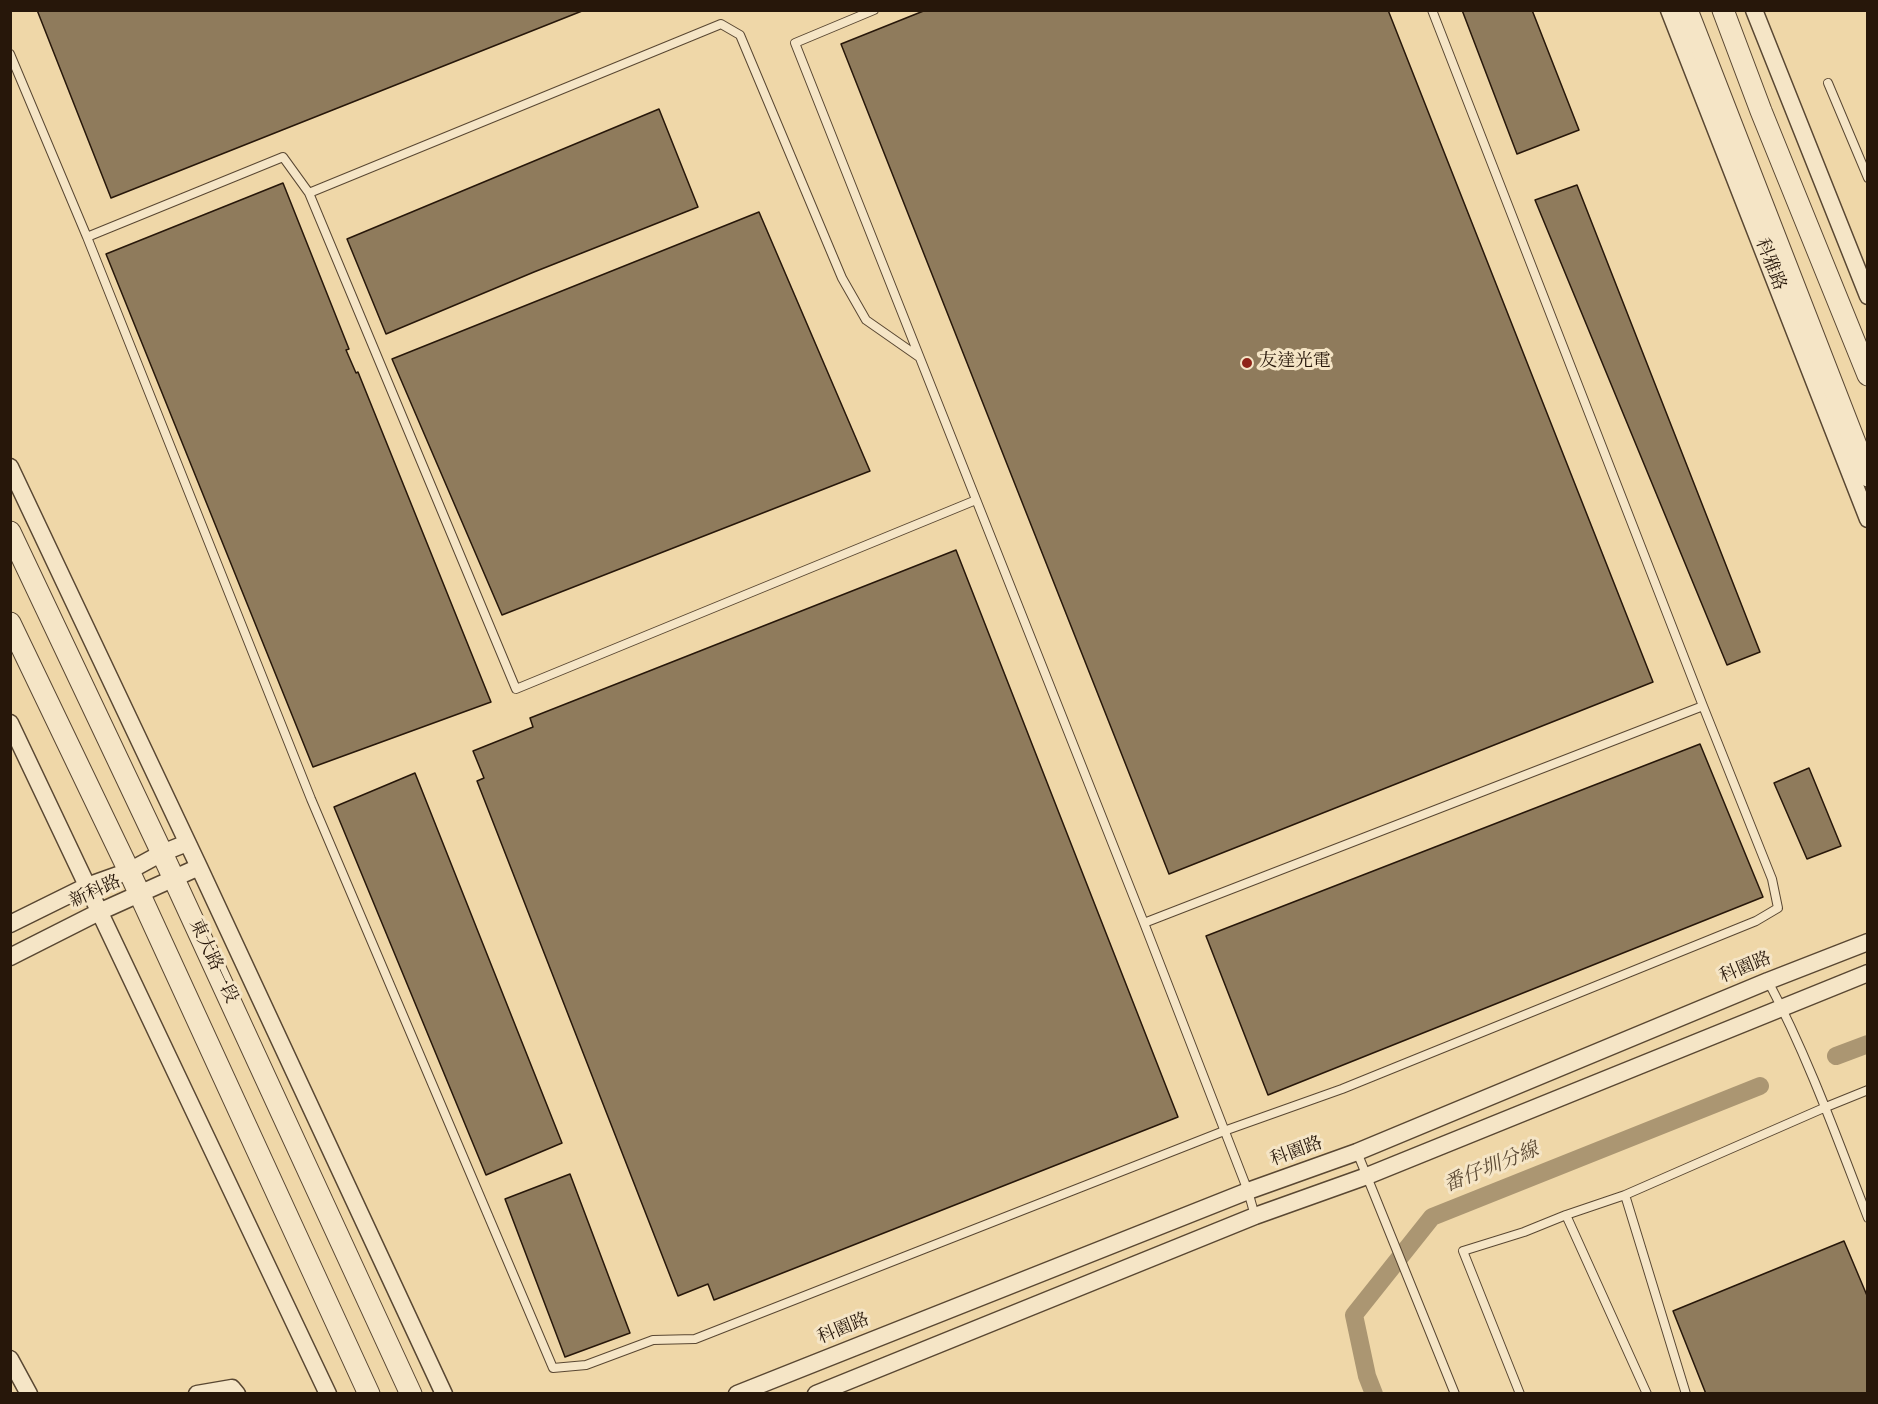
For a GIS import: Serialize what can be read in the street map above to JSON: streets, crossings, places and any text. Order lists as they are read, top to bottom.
{
  "streets": {
    "street": [
      "科雅路",
      "新科路",
      "東大路一段",
      "科園路"
    ]
  },
  "crossings": [
    ["新科路", "東大路一段"]
  ],
  "water": ["番仔圳分線"],
  "places": ["友達光電"]
}
